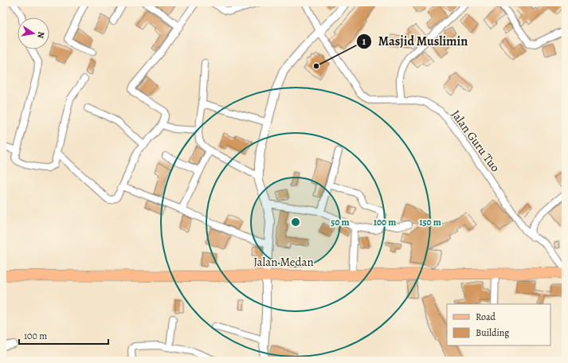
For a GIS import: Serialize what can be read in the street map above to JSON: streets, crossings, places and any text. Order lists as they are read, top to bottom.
{
  "streets": {
    "main road": ["Jalan Medan"],
    "street": ["Jalan Guru Tuo"]
  },
  "crossings": [
    ["Jalan Guru Tuo", "Jalan Medan"]
  ],
  "places": ["Masjid Muslimin"],
  "legend": ["Road", "Building"],
  "scale_bar": "100 m",
  "north": "right",
  "rings": ["50 m", "100 m", "150 m"]
}
